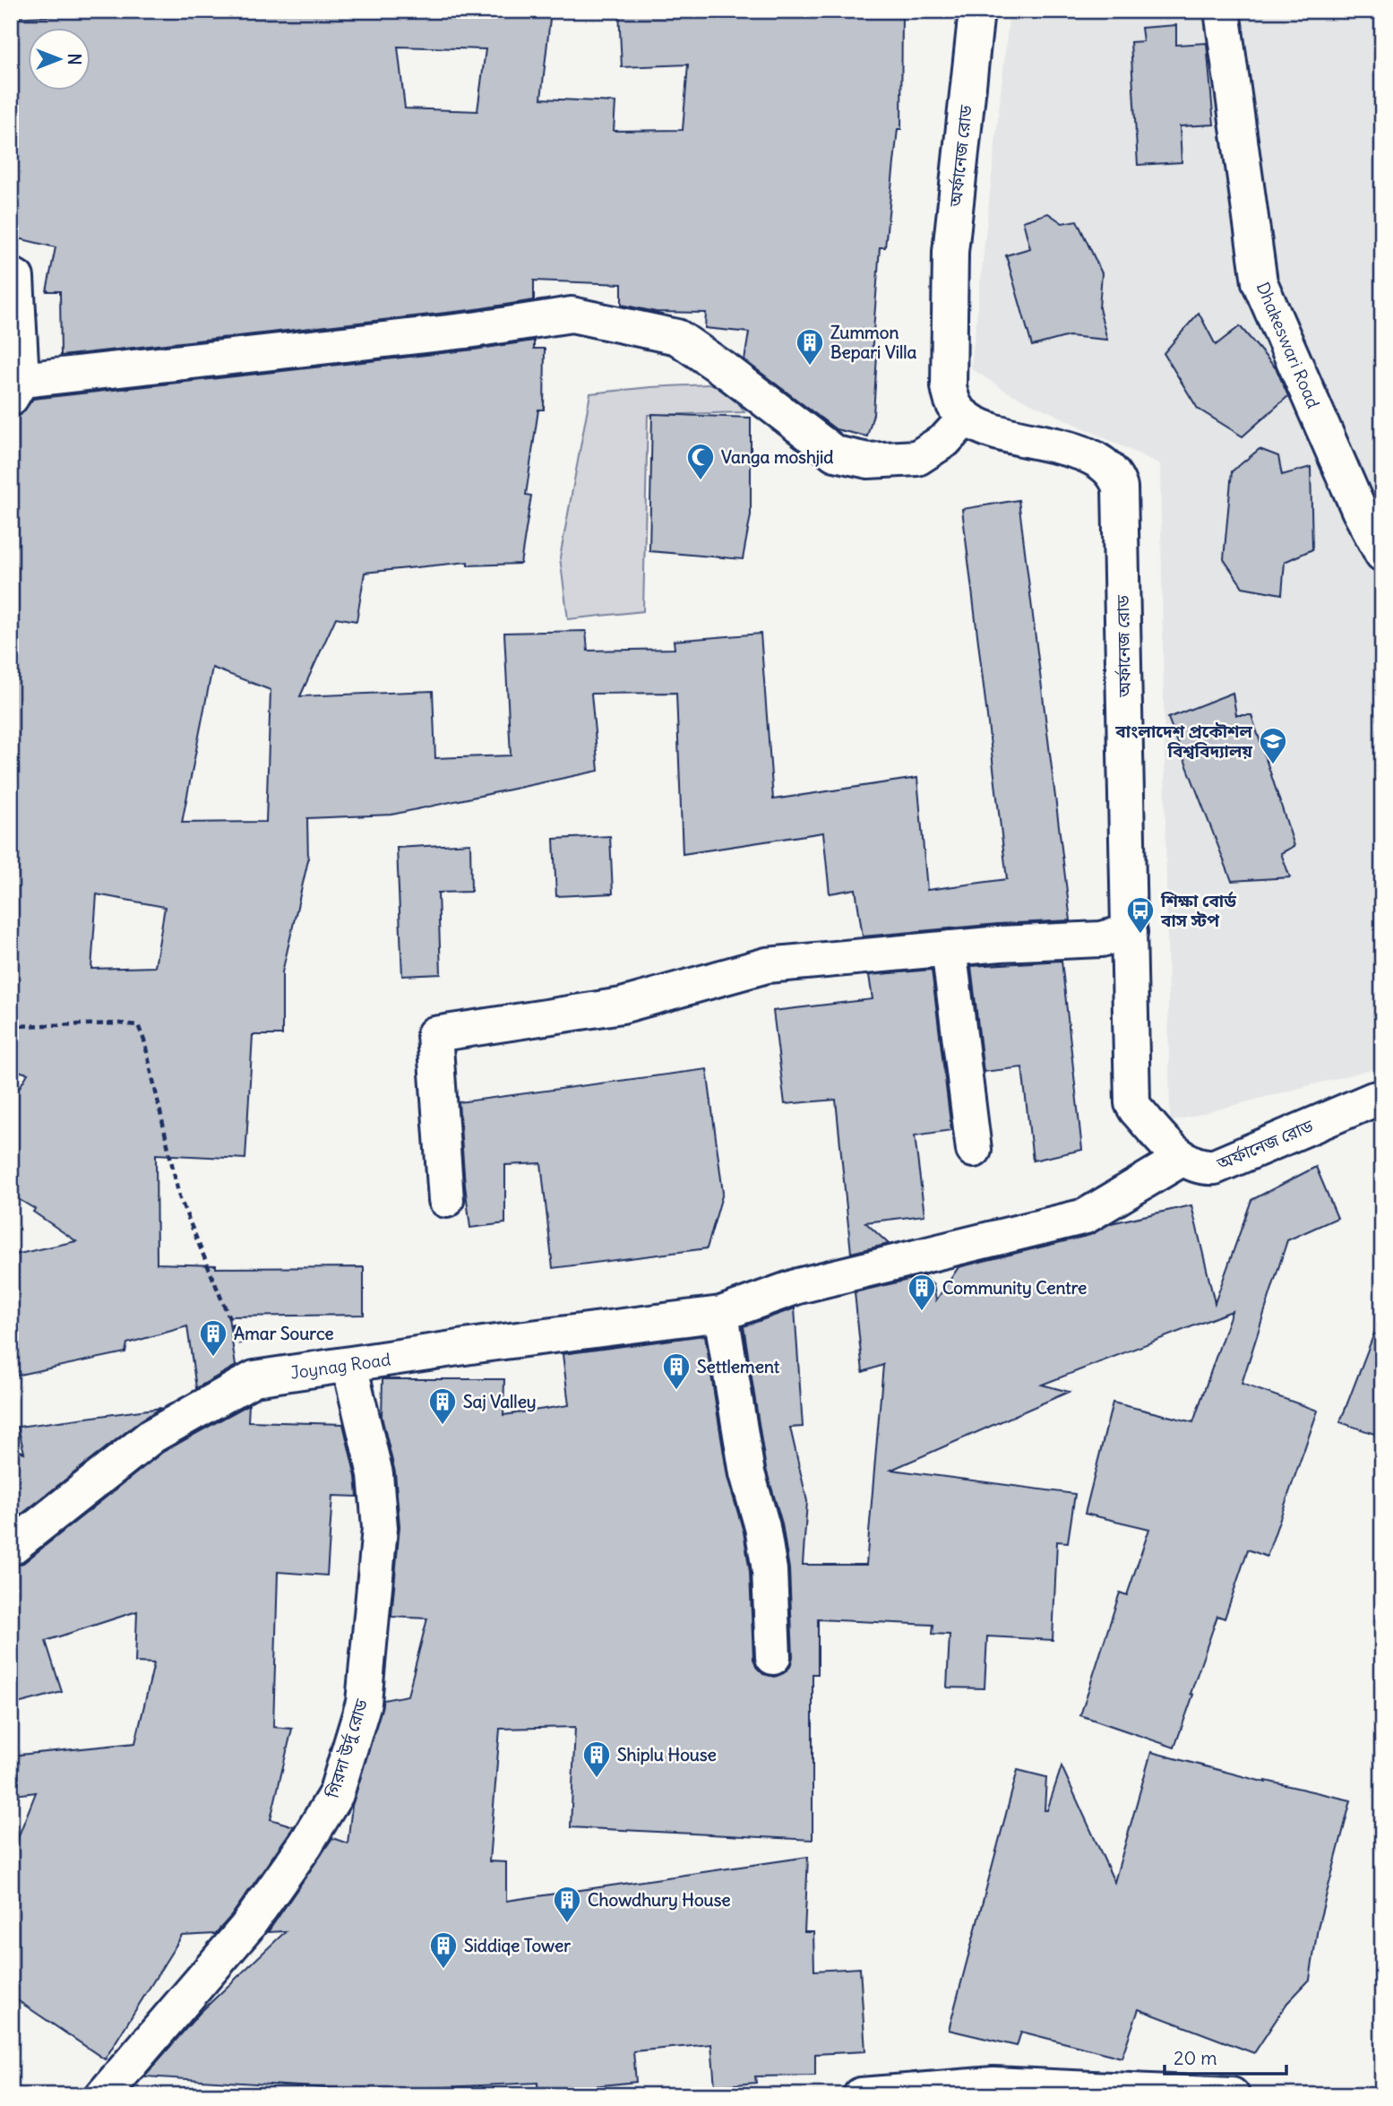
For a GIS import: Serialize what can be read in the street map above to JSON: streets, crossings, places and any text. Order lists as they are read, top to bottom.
{
  "streets": {
    "street": [
      "অর্ফানেজ রোড",
      "Dhakeswari Road",
      "Joynag Road",
      "গিরদা উর্দু রোড"
    ]
  },
  "crossings": [
    ["অর্ফানেজ রোড", "Joynag Road"],
    ["Joynag Road", "গিরদা উর্দু রোড"]
  ],
  "places": {
    "building": [
      "Zummon Bepari Villa",
      "Community Centre",
      "Amar Source",
      "Settlement",
      "Saj Valley",
      "Shiplu House",
      "Chowdhury House",
      "Siddiqe Tower"
    ],
    "mosque": ["Vanga moshjid"],
    "school or university": ["বাংলাদেশ প্রকৌশল বিশ্ববিদ্যালয়"],
    "bus stop": ["শিক্ষা বোর্ড বাস স্টপ"]
  },
  "scale_bar": "20 m",
  "north": "right"
}
